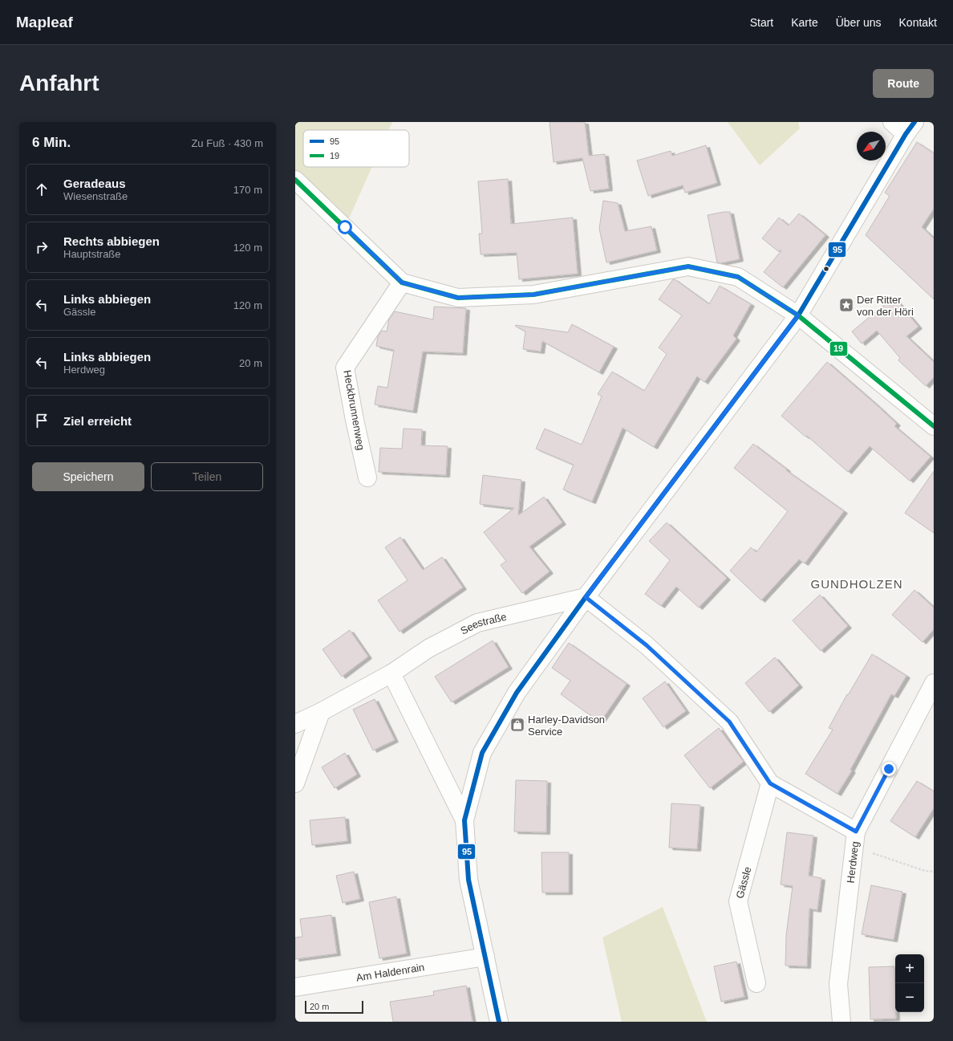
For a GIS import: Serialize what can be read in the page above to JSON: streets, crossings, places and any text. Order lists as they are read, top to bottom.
{
  "streets": {
    "street": [
      "Heckbrunnenweg",
      "Seestraße",
      "Herdweg",
      "Gässle",
      "Am Haldenrain"
    ]
  },
  "districts": ["GUNDHOLZEN"],
  "places": {
    "place": ["Der Ritter von der Höri"],
    "shop": ["Harley-Davidson Service"]
  },
  "lines": ["transit line 95", "transit line 19"],
  "legend": ["95", "19"],
  "scale_bar": "20 m",
  "north": "bottom left",
  "page": {
    "header": "Mapleaf",
    "nav": [
      "Start",
      "Karte",
      "Über uns",
      "Kontakt"
    ],
    "buttons": [
      "Route",
      ["Speichern", "Teilen"]
    ],
    "title": "Anfahrt",
    "heading": ["6 Min.", "Zu Fuß · 430 m"],
    "list": [
      ["Geradeaus", "Wiesenstraße", "170 m"],
      ["Rechts abbiegen", "Hauptstraße", "120 m"],
      ["Links abbiegen", "Gässle", "120 m"],
      ["Links abbiegen", "Herdweg", "20 m"],
      "Ziel erreicht"
    ],
    "map_buttons": ["+", "−"],
    "scale": "20 m"
  }
}
